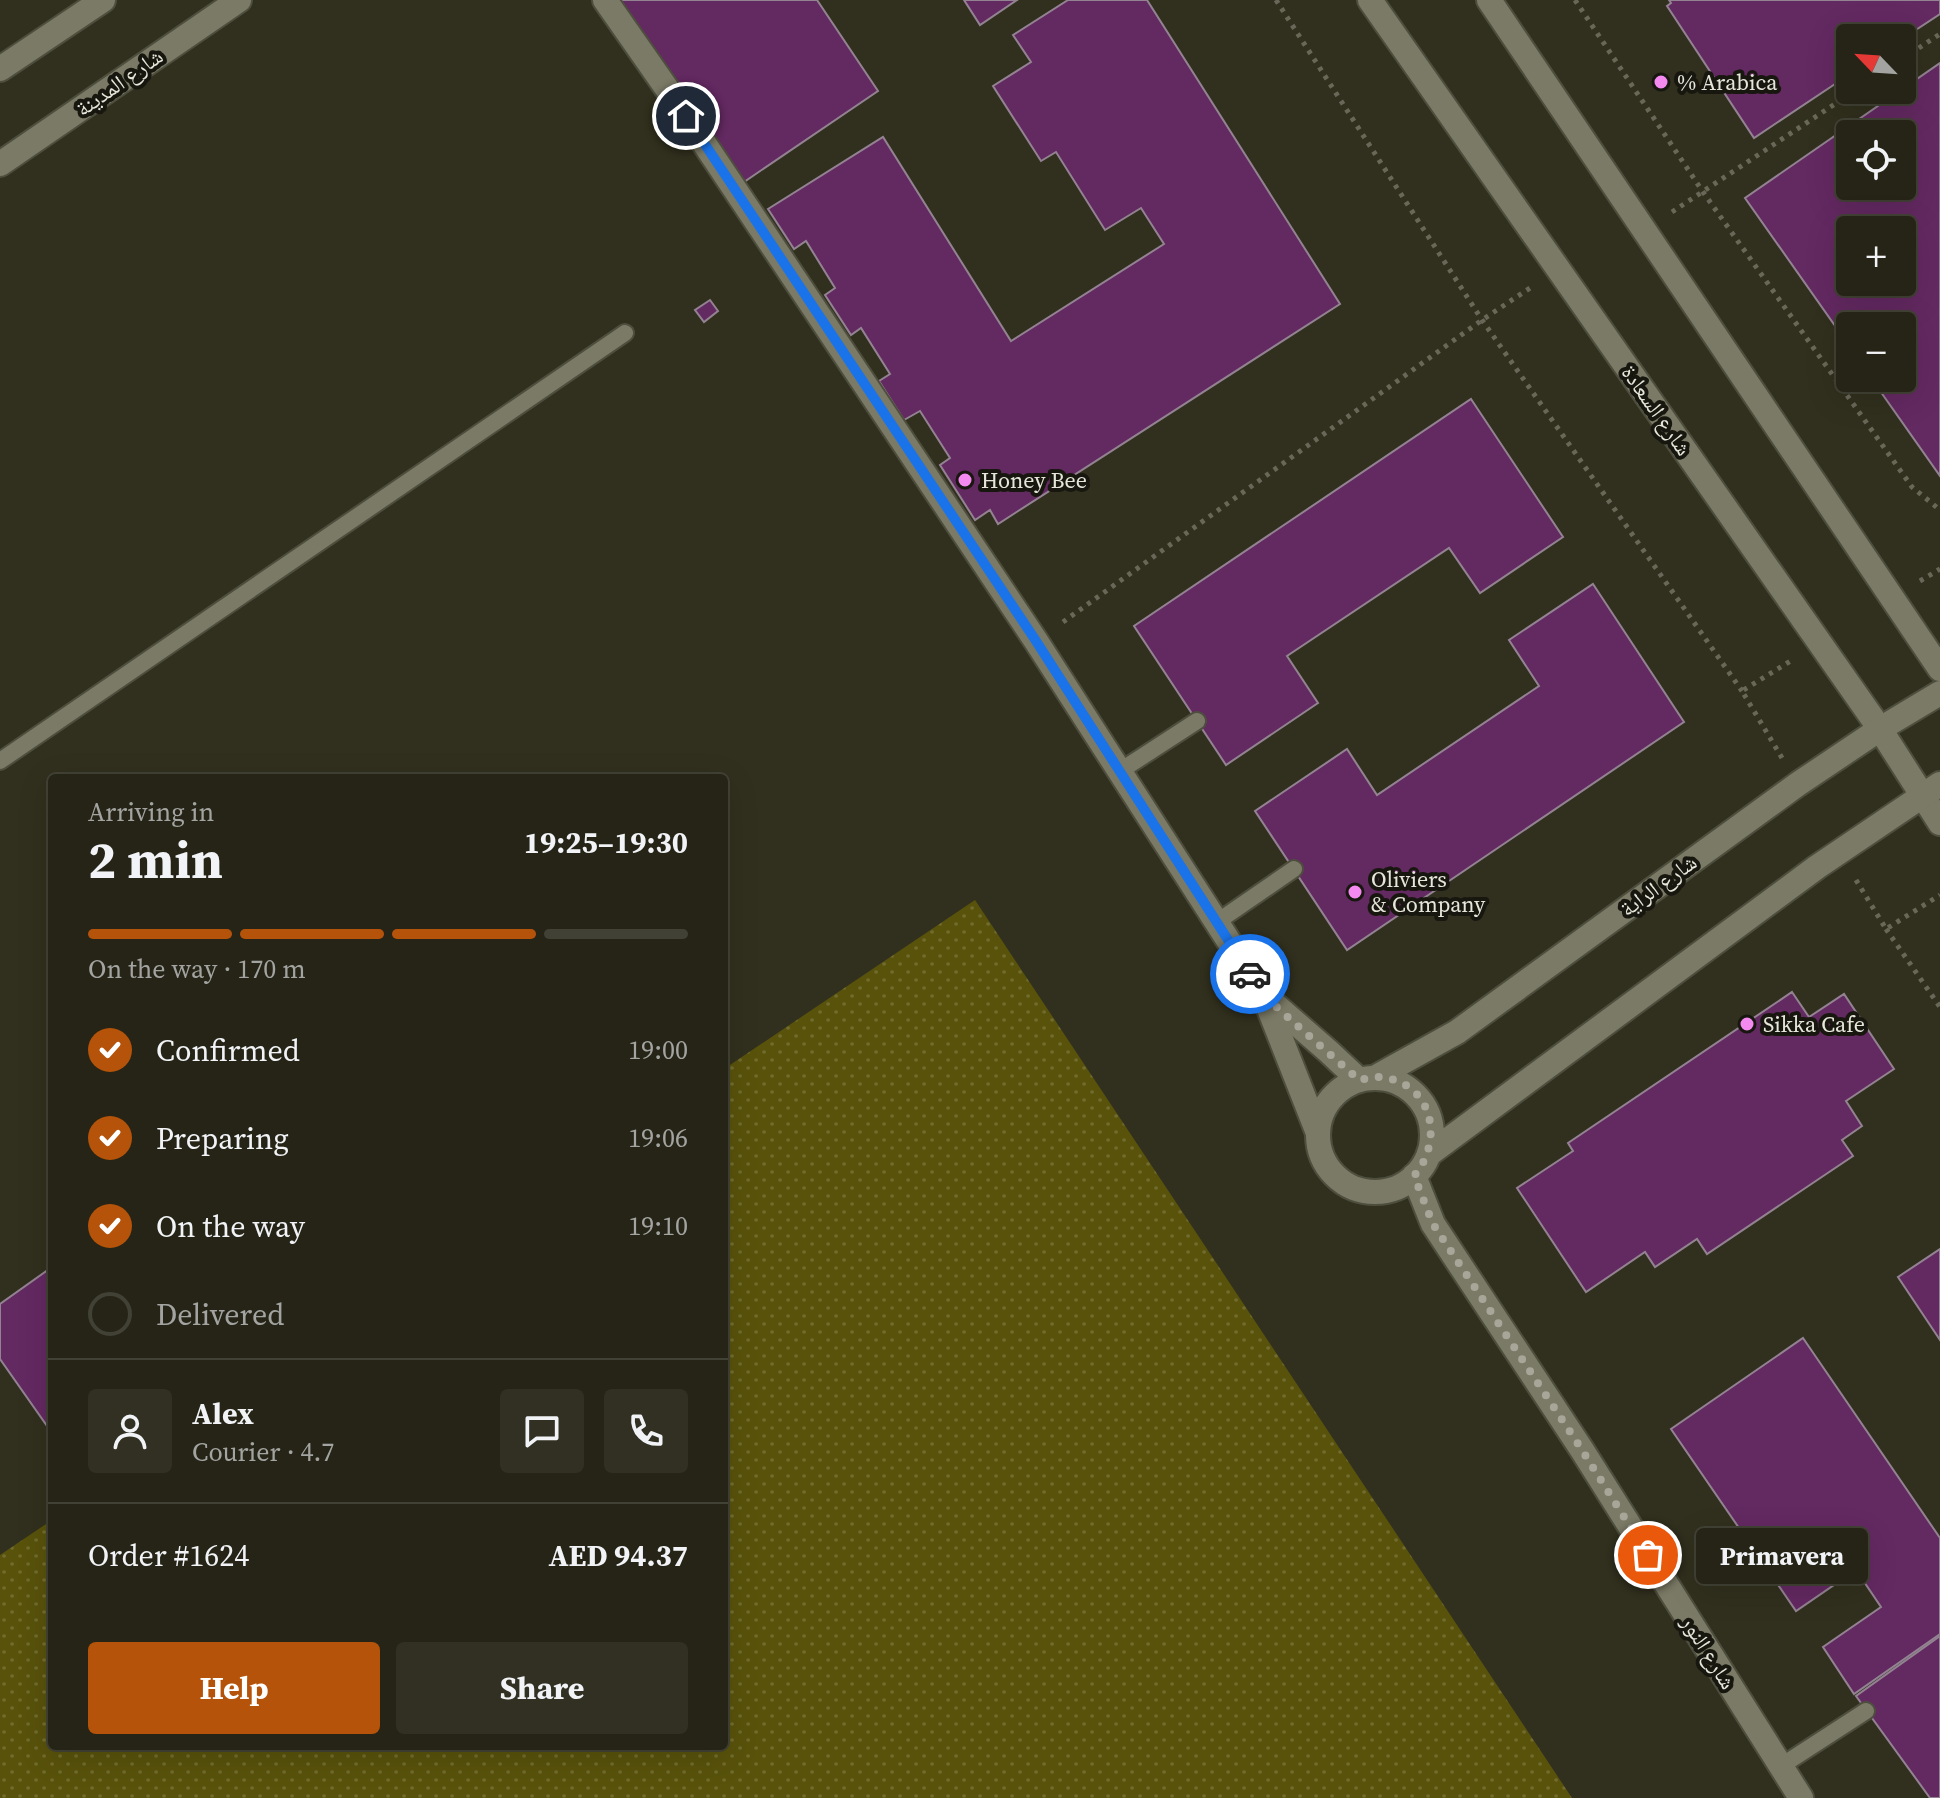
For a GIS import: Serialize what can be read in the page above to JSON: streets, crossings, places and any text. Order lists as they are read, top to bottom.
{
  "streets": {
    "street": [
      "شارع المدينة",
      "شارع السعادة",
      "شارع الراية",
      "شارع النور"
    ]
  },
  "crossings": [
    ["شارع السعادة", "شارع الراية"],
    ["شارع الراية", "شارع النور"]
  ],
  "places": [
    "% Arabica",
    "Honey Bee",
    "Oliviers & Company",
    "Sikka Cafe",
    "Primavera"
  ],
  "north": "top left",
  "page": {
    "map_buttons": ["+", "−"],
    "heading": ["2 min", "Arriving in", "19:25–19:30"],
    "panel": [
      "Alex",
      "Courier · 4.7",
      "Order #1624",
      "AED 94.37"
    ],
    "bar": "On the way · 170 m",
    "list": [
      ["Confirmed", "19:00"],
      ["Preparing", "19:06"],
      ["On the way", "19:10"],
      "Delivered"
    ],
    "bubble": "Primavera",
    "buttons": ["Help", "Share"]
  }
}
